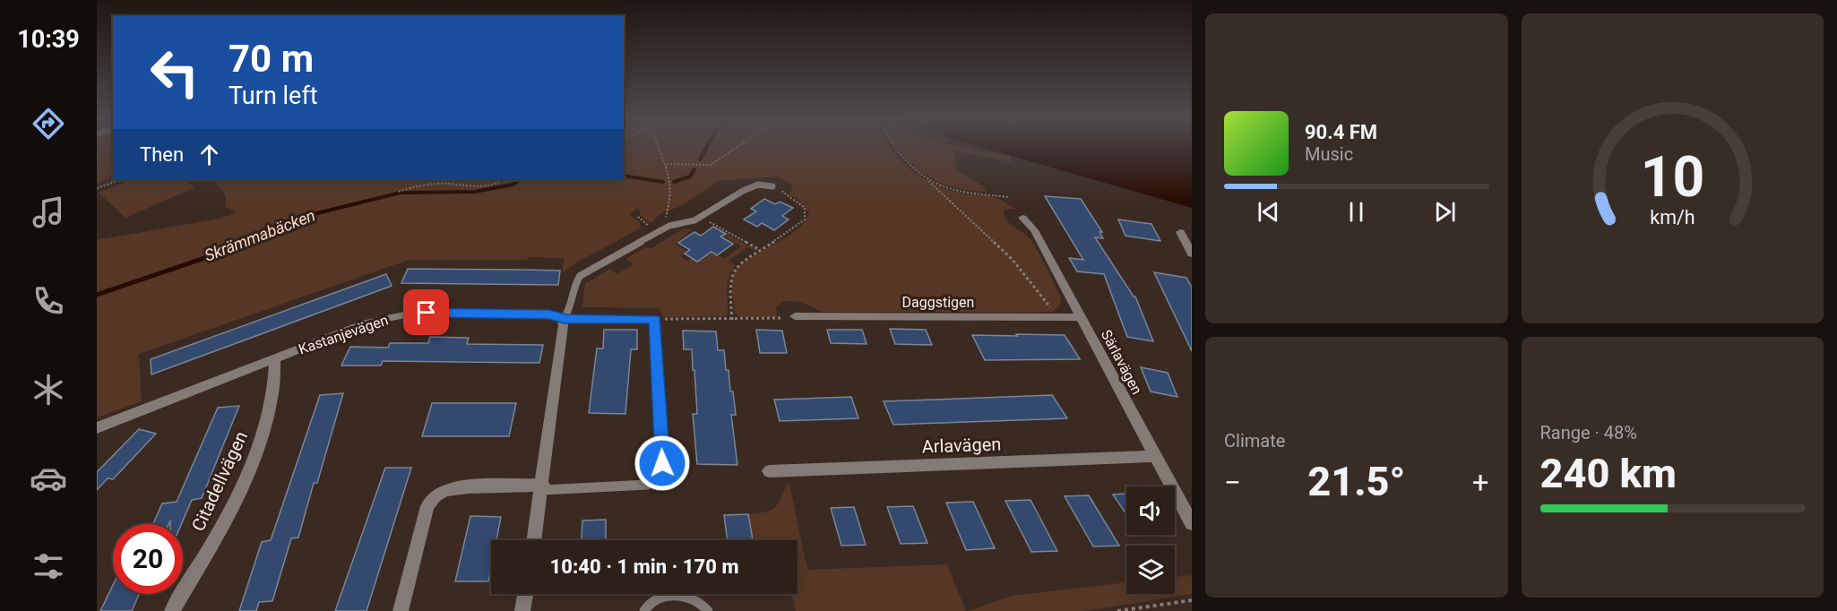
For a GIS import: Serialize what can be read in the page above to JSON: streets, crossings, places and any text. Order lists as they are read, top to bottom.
{
  "streets": {
    "street": [
      "Daggstigen",
      "Kastanjevägen",
      "Särlavägen",
      "Arlavägen",
      "Citadellvägen"
    ]
  },
  "crossings": [
    ["Daggstigen", "Särlavägen"],
    ["Kastanjevägen", "Citadellvägen"],
    ["Särlavägen", "Arlavägen"]
  ],
  "water": ["Skrämmabäcken"],
  "page": {
    "tabs": "10:39",
    "turn": ["70 m", "Turn left"],
    "song": ["90.4 FM", "Music"],
    "then": "Then",
    "tile": [
      "Climate",
      ["Range · 48%", "240 km"]
    ],
    "heat": ["−", "21.5°", "+"],
    "limit": "20",
    "trip": "10:40 · 1 min · 170 m",
    "gauge": ["10", "km/h"]
  }
}
